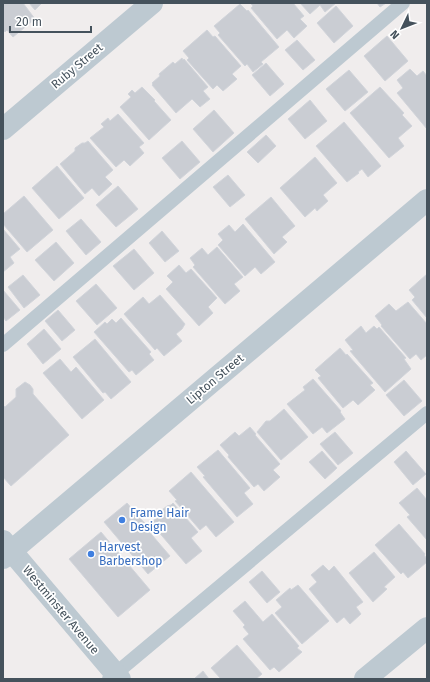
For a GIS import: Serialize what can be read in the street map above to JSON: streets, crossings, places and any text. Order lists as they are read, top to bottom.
{
  "streets": {
    "street": ["Ruby Street", "Lipton Street", "Westminster Avenue"]
  },
  "crossings": [
    ["Lipton Street", "Westminster Avenue"]
  ],
  "places": ["Frame Hair Design", "Harvest Barbershop"],
  "scale_bar": "20 m",
  "north": "bottom left"
}
